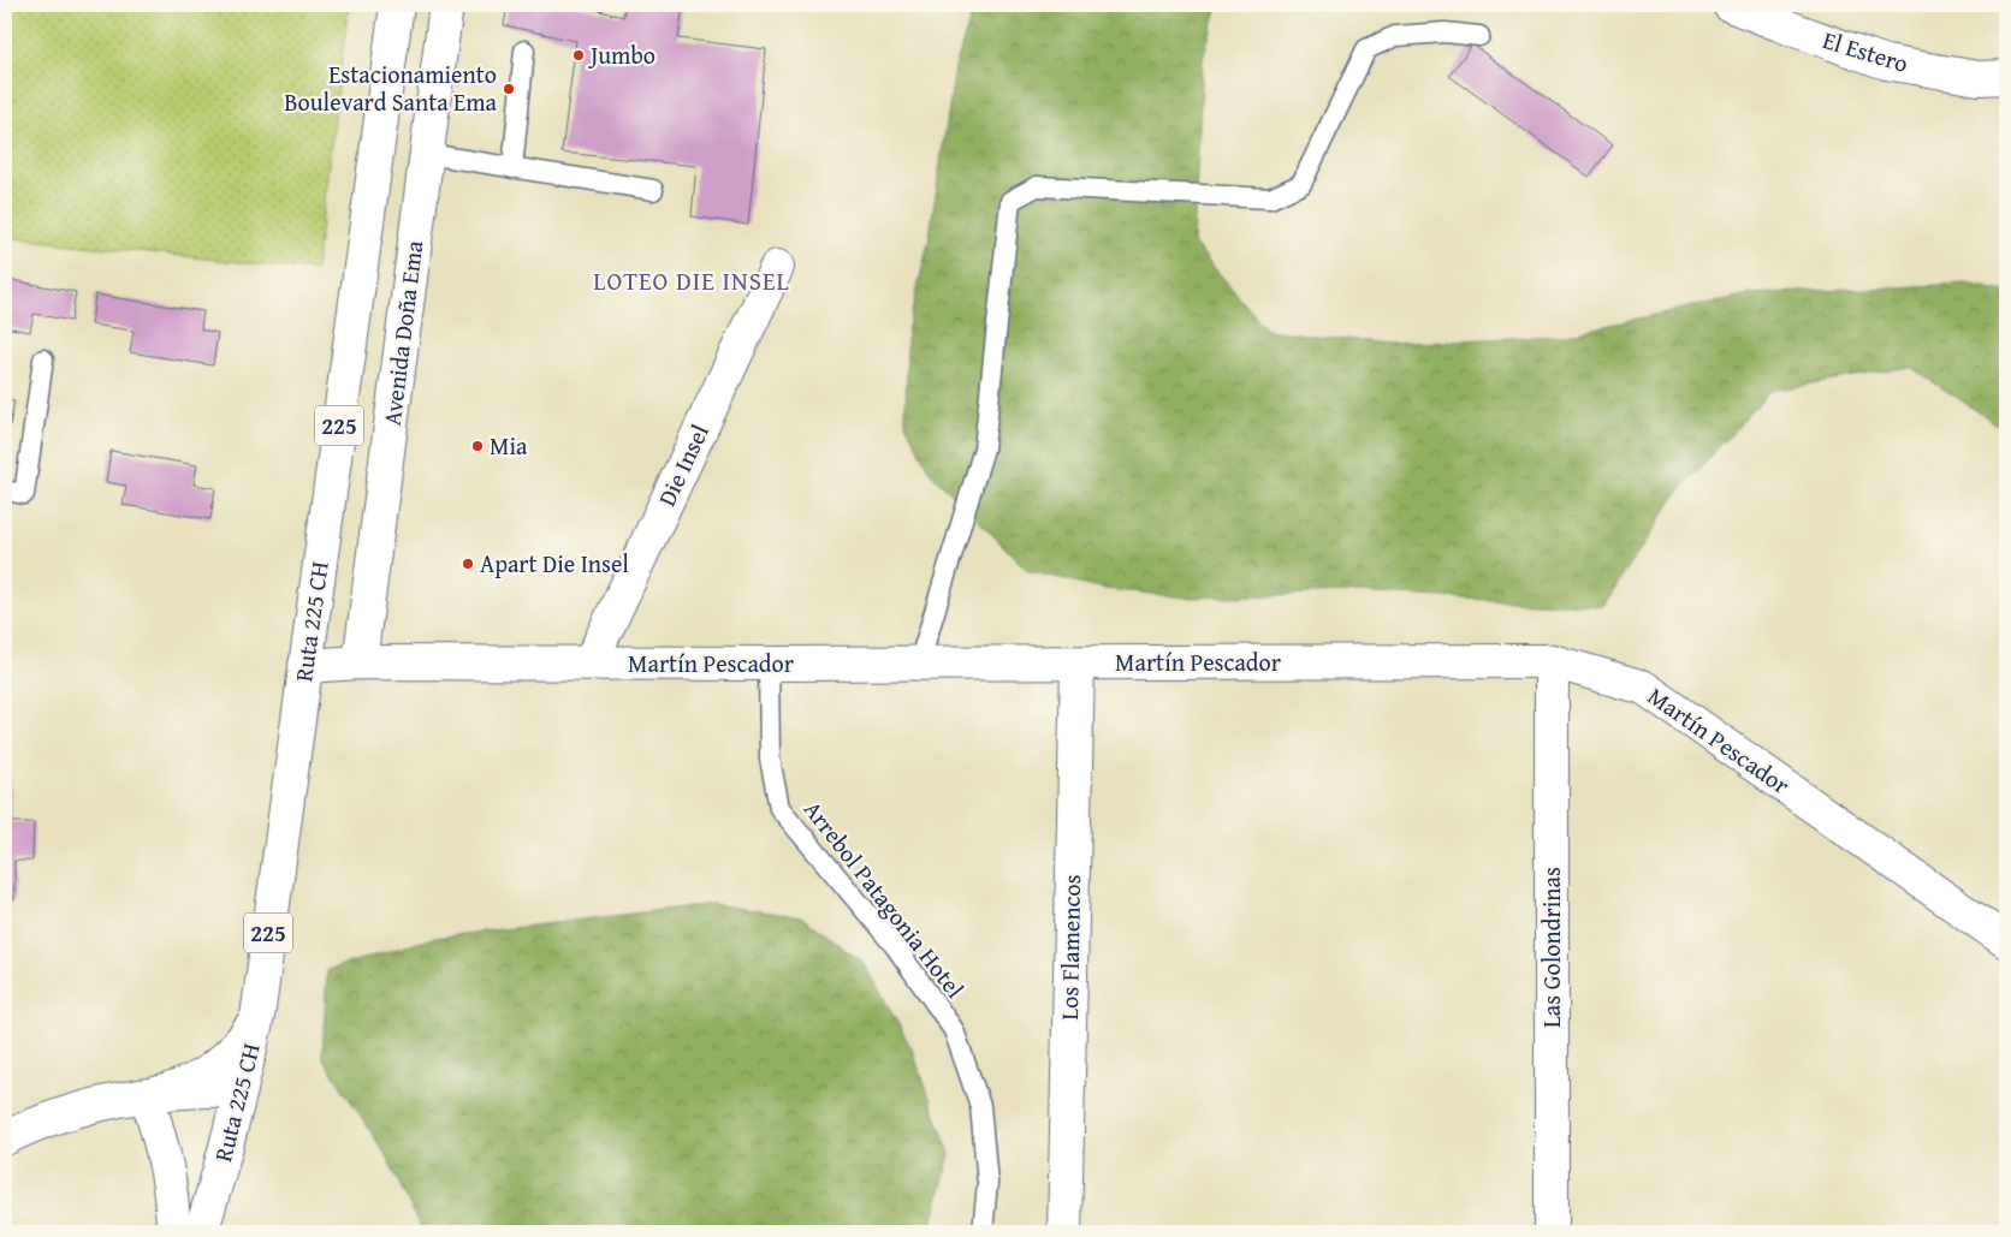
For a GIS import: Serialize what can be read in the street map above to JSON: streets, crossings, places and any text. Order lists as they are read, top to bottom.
{
  "streets": {
    "street": [
      "El Estero",
      "Avenida Doña Ema",
      "225",
      "Die Insel",
      "Ruta 225 CH",
      "Martín Pescador",
      "Los Flamencos",
      "Las Golondrinas"
    ],
    "lane": ["Arrebol Patagonia Hotel"]
  },
  "crossings": [
    ["Avenida Doña Ema", "Martín Pescador"],
    ["Die Insel", "Martín Pescador"],
    ["Ruta 225 CH", "Martín Pescador"],
    ["Martín Pescador", "Arrebol Patagonia Hotel"],
    ["Martín Pescador", "Los Flamencos"],
    ["Martín Pescador", "Las Golondrinas"]
  ],
  "districts": ["LOTEO DIE INSEL"],
  "places": [
    "Jumbo",
    "Estacionamiento Boulevard Santa Ema",
    "Mia",
    "Apart Die Insel"
  ]
}
